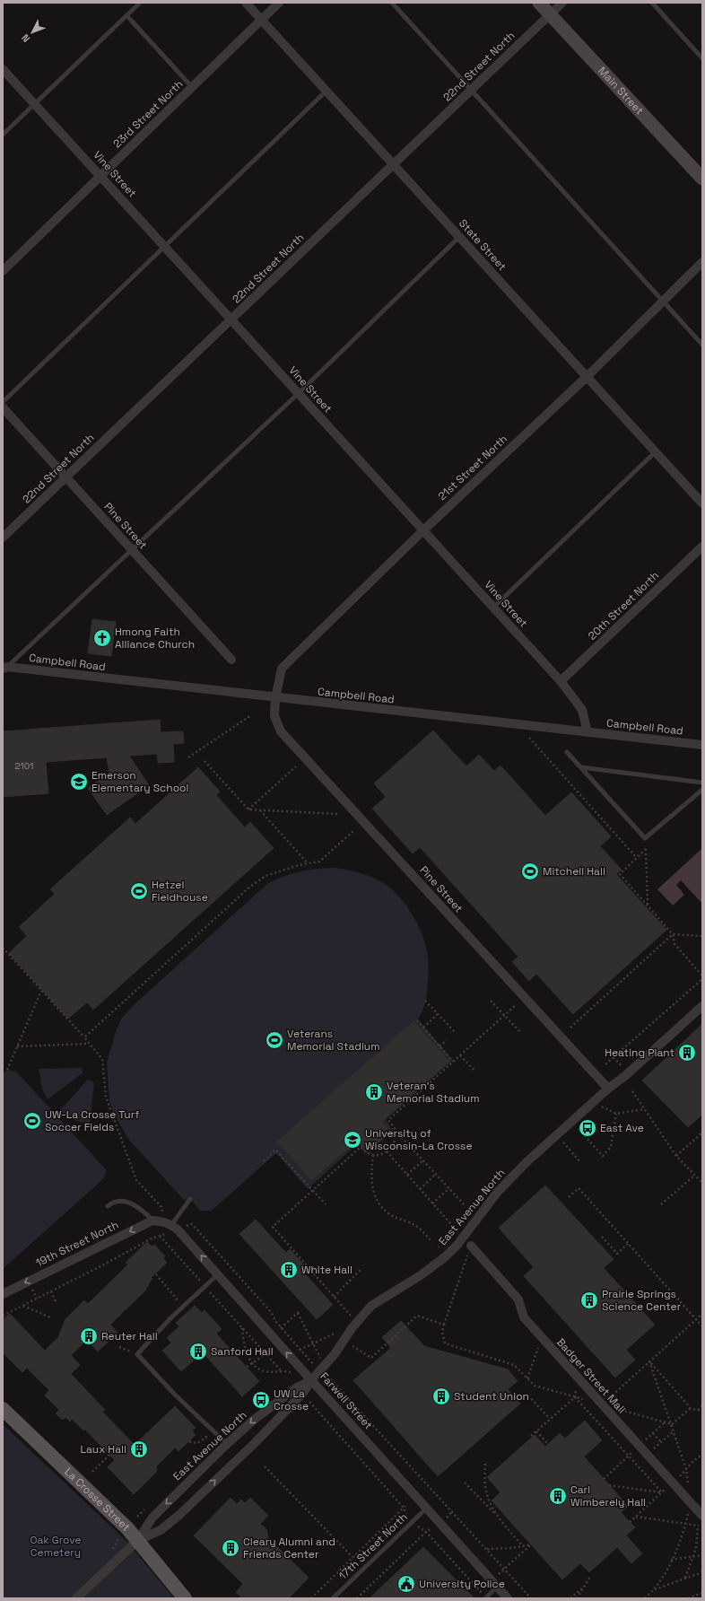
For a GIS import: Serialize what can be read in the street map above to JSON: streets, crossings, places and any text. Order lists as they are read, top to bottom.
{
  "streets": {
    "main road": ["La Crosse Street"],
    "street": [
      "22nd Street North",
      "Main Street",
      "23rd Street North",
      "Vine Street",
      "State Street",
      "21st Street North",
      "Pine Street",
      "20th Street North",
      "Campbell Road",
      "East Avenue North",
      "19th Street North",
      "Badger Street Mall",
      "Farwell Street"
    ],
    "lane": ["17th Street North"]
  },
  "crossings": [
    ["22nd Street North", "Main Street"],
    ["22nd Street North", "Vine Street"],
    ["22nd Street North", "State Street"],
    ["22nd Street North", "Pine Street"],
    ["23rd Street North", "Vine Street"],
    ["23rd Street North", "State Street"],
    ["Vine Street", "21st Street North"],
    ["Vine Street", "20th Street North"],
    ["Vine Street", "Campbell Road"],
    ["State Street", "21st Street North"],
    ["21st Street North", "Pine Street"],
    ["21st Street North", "Campbell Road"],
    ["Pine Street", "Campbell Road"],
    ["Pine Street", "East Avenue North"],
    ["East Avenue North", "Farwell Street"],
    ["East Avenue North", "La Crosse Street"],
    ["Farwell Street", "17th Street North"]
  ],
  "one_way": ["19th Street North", "Farwell Street"],
  "parks": ["Oak Grove Cemetery"],
  "places": {
    "church": ["Hmong Faith Alliance Church"],
    "school or university": ["Emerson Elementary School", "University of Wisconsin-La Crosse"],
    "sports": [
      "Mitchell Hall",
      "Hetzel Fieldhouse",
      "Veterans Memorial Stadium",
      "UW-La Crosse Turf Soccer Fields"
    ],
    "building": [
      "Heating Plant",
      "Veteran's Memorial Stadium",
      "White Hall",
      "Prairie Springs Science Center",
      "Reuter Hall",
      "Sanford Hall",
      "Student Union",
      "Laux Hall",
      "Carl Wimberely Hall",
      "Cleary Alumni and Friends Center"
    ],
    "bus stop": ["East Ave", "UW La Crosse"],
    "public building": ["University Police"]
  },
  "house_numbers": ["2101"],
  "north": "bottom left"
}
